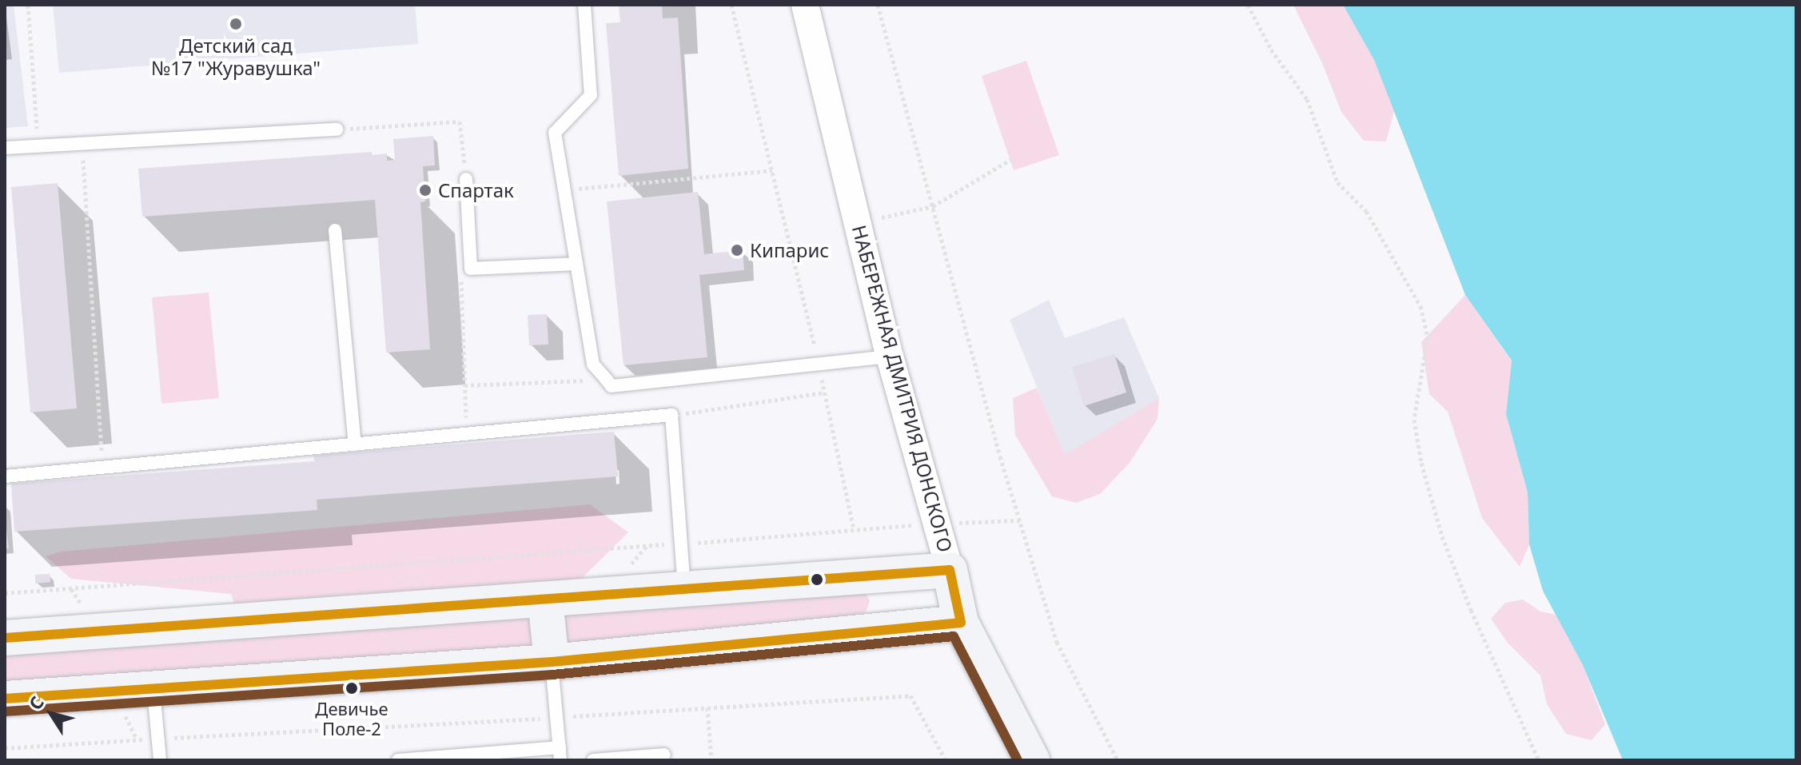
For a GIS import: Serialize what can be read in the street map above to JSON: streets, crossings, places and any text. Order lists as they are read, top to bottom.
{
  "streets": {
    "street": ["НАБЕРЕЖНАЯ ДМИТРИЯ ДОНСКОГО"]
  },
  "places": [
    "Детский сад №17 \"Журавушка\"",
    "Спартак",
    "Кипарис",
    "Девичье Поле-2"
  ],
  "north": "top left"
}
